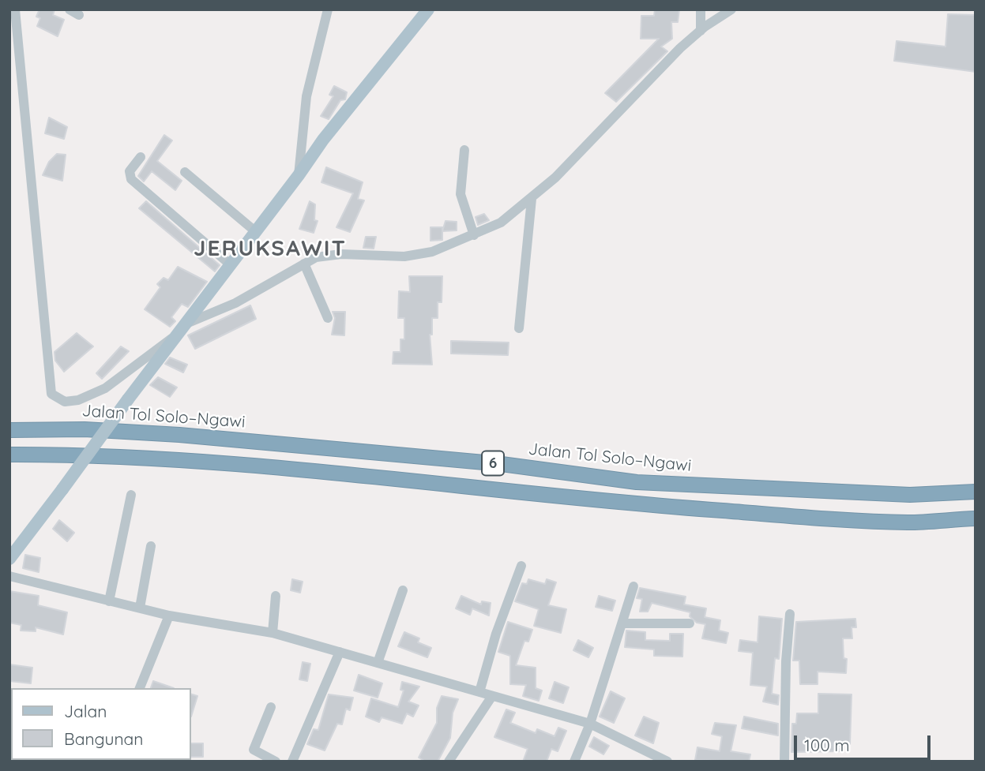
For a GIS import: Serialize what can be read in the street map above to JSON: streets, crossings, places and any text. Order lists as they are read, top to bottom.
{
  "streets": {
    "highway": ["Jalan Tol Solo–Ngawi", "6"]
  },
  "districts": ["JERUKSAWIT"],
  "legend": ["Jalan", "Bangunan"],
  "scale_bar": "100 m"
}
